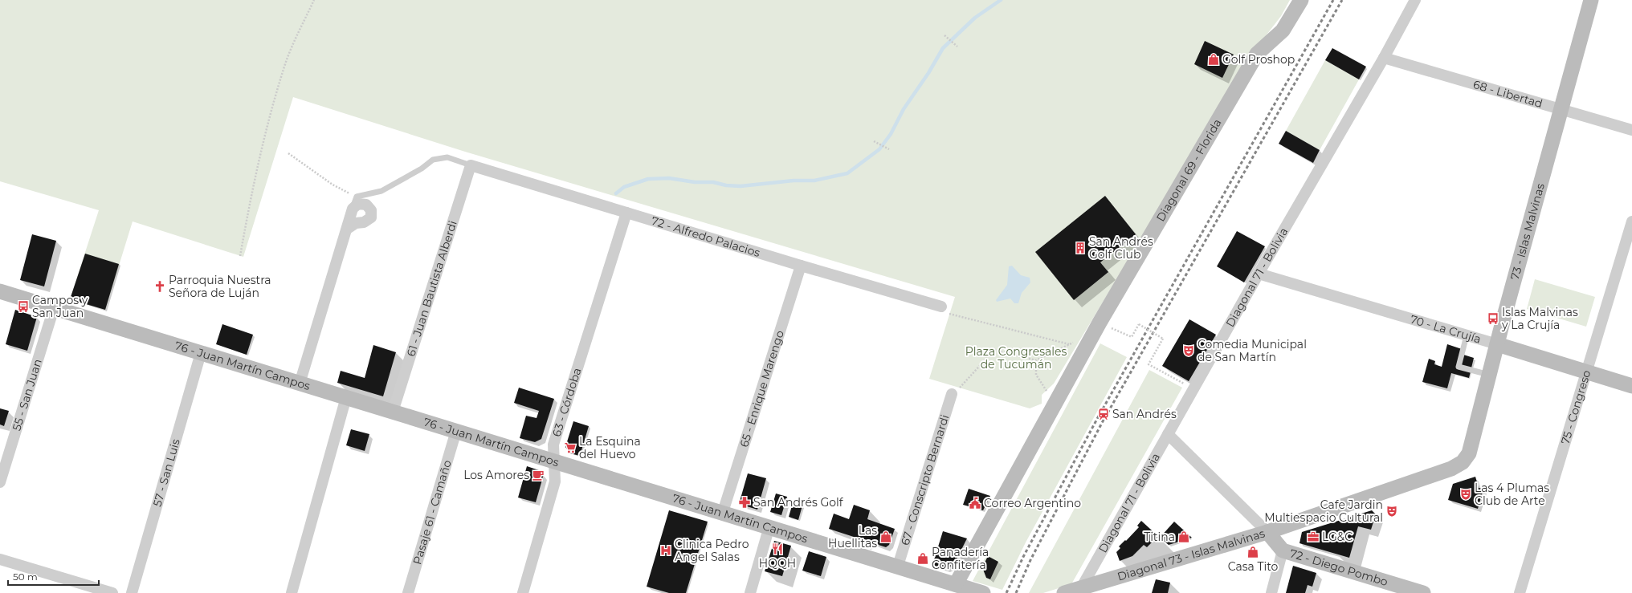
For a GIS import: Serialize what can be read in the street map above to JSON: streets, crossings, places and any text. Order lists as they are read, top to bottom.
{
  "streets": {
    "main road": [
      "Diagonal 69 - Florida",
      "73 - Islas Malvinas",
      "70 - La Crujía",
      "76 - Juan Martín Campos",
      "Diagonal 73 - Islas Malvinas",
      "72 - Diego Pombo"
    ],
    "street": [
      "68 - Libertad",
      "72 - Alfredo Palacios",
      "Diagonal 71 - Bolivia",
      "61 - Juan Bautista Alberdi",
      "65 - Enrique Marengo",
      "55 - San Juan",
      "63 - Córdoba",
      "75 - Congreso",
      "57 - San Luis",
      "67 - Conscripto Bernardi",
      "Pasaje 61 - Camaño"
    ]
  },
  "crossings": [
    ["68 - Libertad", "73 - Islas Malvinas"],
    ["68 - Libertad", "Diagonal 71 - Bolivia"],
    ["Diagonal 69 - Florida", "76 - Juan Martín Campos"],
    ["73 - Islas Malvinas", "70 - La Crujía"],
    ["73 - Islas Malvinas", "Diagonal 73 - Islas Malvinas"],
    ["72 - Alfredo Palacios", "61 - Juan Bautista Alberdi"],
    ["72 - Alfredo Palacios", "65 - Enrique Marengo"],
    ["72 - Alfredo Palacios", "63 - Córdoba"],
    ["Diagonal 71 - Bolivia", "70 - La Crujía"],
    ["Diagonal 71 - Bolivia", "Diagonal 73 - Islas Malvinas"],
    ["Diagonal 71 - Bolivia", "72 - Diego Pombo"],
    ["61 - Juan Bautista Alberdi", "76 - Juan Martín Campos"],
    ["70 - La Crujía", "75 - Congreso"],
    ["76 - Juan Martín Campos", "65 - Enrique Marengo"],
    ["76 - Juan Martín Campos", "55 - San Juan"],
    ["76 - Juan Martín Campos", "63 - Córdoba"],
    ["76 - Juan Martín Campos", "57 - San Luis"],
    ["76 - Juan Martín Campos", "67 - Conscripto Bernardi"],
    ["76 - Juan Martín Campos", "Pasaje 61 - Camaño"],
    ["Diagonal 73 - Islas Malvinas", "72 - Diego Pombo"]
  ],
  "parks": ["Plaza Congresales de Tucumán"],
  "places": {
    "shop": [
      "Golf Proshop",
      "Las Huellitas",
      "Titina",
      "Casa Tito",
      "Panadería Confitería"
    ],
    "building": ["San Andrés Golf Club"],
    "church": ["Parroquia Nuestra Señora de Luján"],
    "bus stop": ["Campos y San Juan", "Islas Malvinas y La Crujía"],
    "theatre": ["Comedia Municipal de San Martín", "Las 4 Plumas Club de Arte", "Cafe Jardin Multiespacio Cultural"],
    "station": ["San Andrés"],
    "supermarket": ["La Esquina del Huevo"],
    "cafe": ["Los Amores"],
    "pharmacy": ["San Andrés Golf"],
    "public building": ["Correo Argentino"],
    "office": ["LG&C"],
    "restaurant": ["HQQH"],
    "hospital": ["Clinica Pedro Angel Salas"]
  },
  "scale_bar": "50 m"
}
